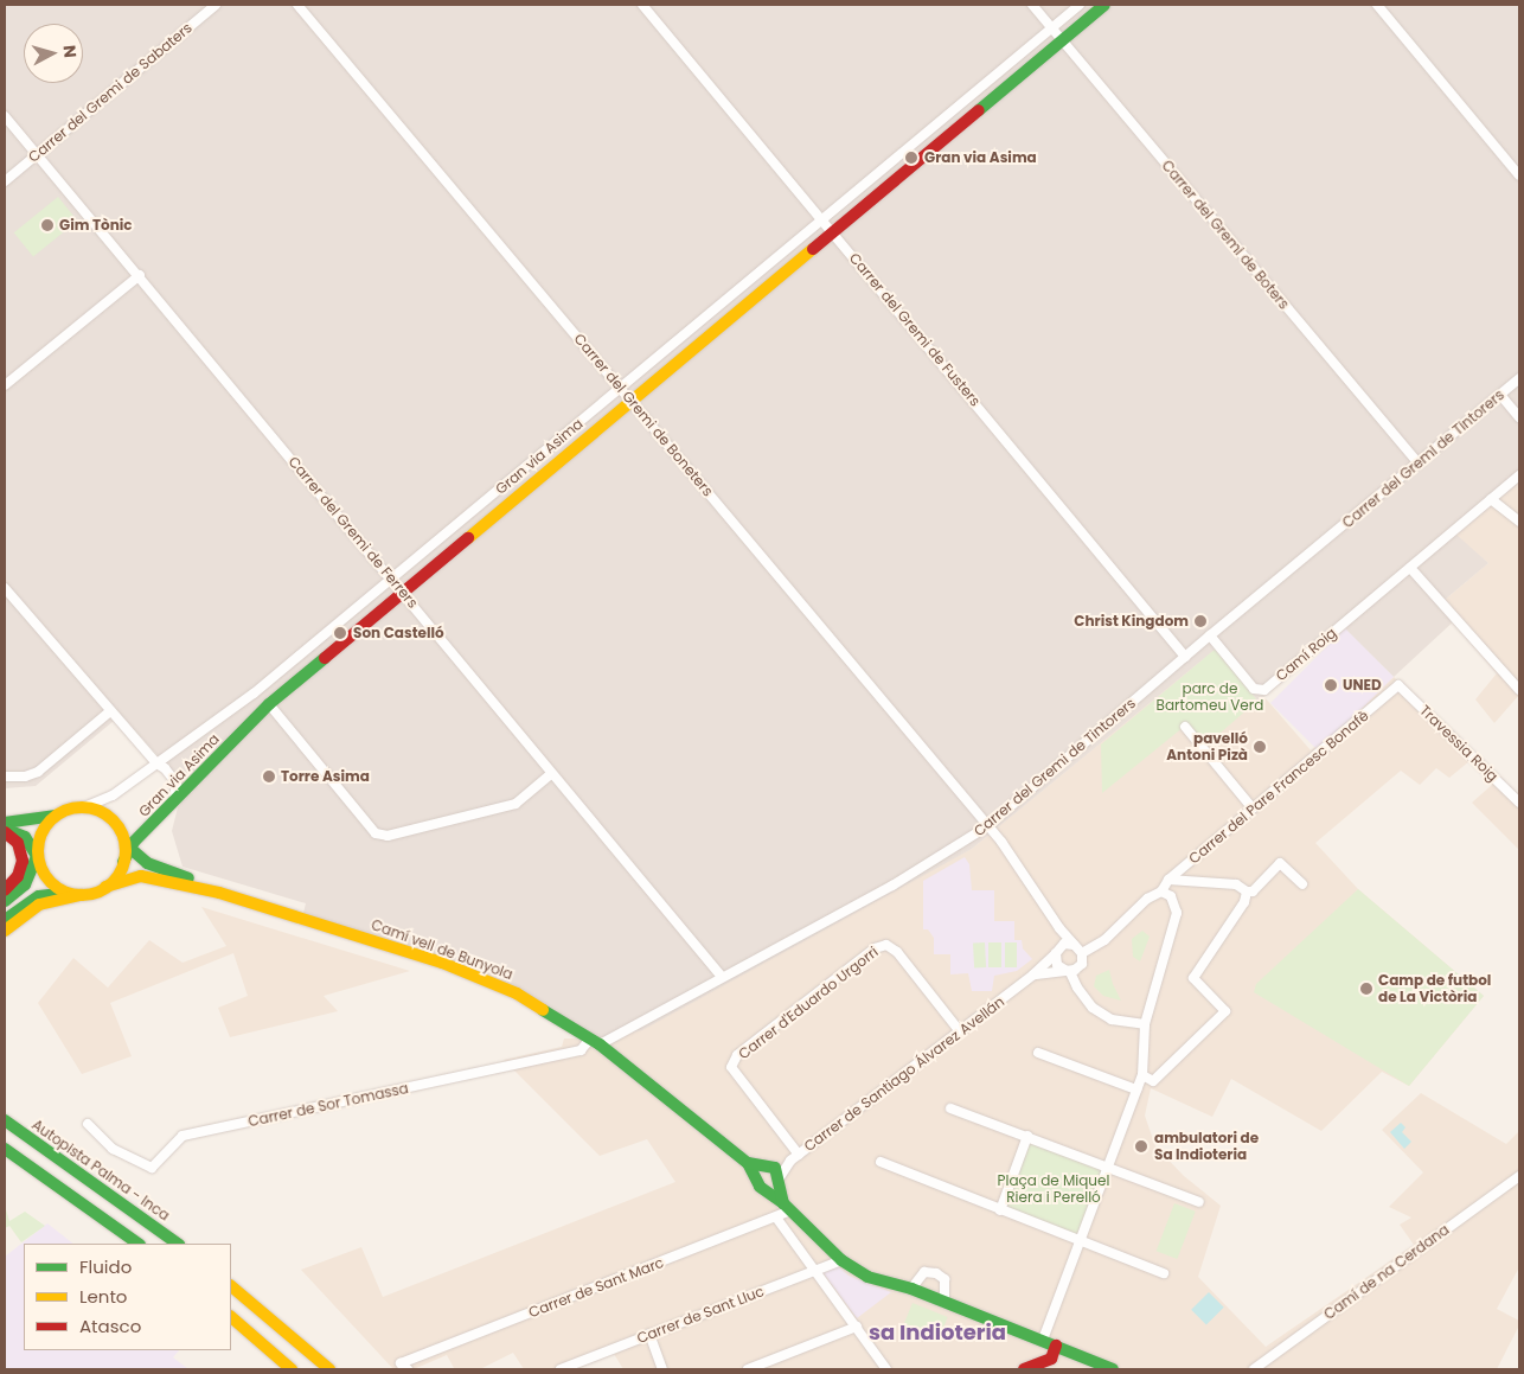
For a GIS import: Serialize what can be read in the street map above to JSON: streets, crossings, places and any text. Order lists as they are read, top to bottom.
{
  "streets": {
    "main road": ["Gran via Asima", "Camí vell de Bunyola", "Autopista Palma - Inca"],
    "street": [
      "Carrer del Gremi de Sabaters",
      "Carrer del Gremi de Boters",
      "Carrer del Gremi de Fusters",
      "Carrer del Gremi de Boneters",
      "Carrer del Gremi de Tintorers",
      "Carrer del Gremi de Ferrers",
      "Camí Roig",
      "Travessia Roig",
      "Carrer del Pare Francesc Bonafè",
      "Carrer d'Eduardo Urgorri",
      "Carrer de Santiago Álvarez Avellán",
      "Carrer de Sor Tomassa",
      "Camí de na Cerdana",
      "Carrer de Sant Marc",
      "Carrer de Sant Lluc"
    ]
  },
  "crossings": [
    ["Carrer del Gremi de Sabaters", "Carrer del Gremi de Ferrers"],
    ["Carrer del Gremi de Boters", "Gran via Asima"],
    ["Carrer del Gremi de Boters", "Carrer del Gremi de Tintorers"],
    ["Carrer del Gremi de Fusters", "Gran via Asima"],
    ["Carrer del Gremi de Fusters", "Carrer del Gremi de Tintorers"],
    ["Carrer del Gremi de Boneters", "Gran via Asima"],
    ["Carrer del Gremi de Boneters", "Carrer del Gremi de Tintorers"],
    ["Gran via Asima", "Carrer del Gremi de Ferrers"],
    ["Carrer del Gremi de Tintorers", "Carrer del Gremi de Ferrers"],
    ["Carrer del Gremi de Tintorers", "Camí Roig"],
    ["Carrer del Gremi de Tintorers", "Camí vell de Bunyola"],
    ["Carrer del Gremi de Tintorers", "Carrer de Sor Tomassa"],
    ["Travessia Roig", "Carrer del Pare Francesc Bonafè"],
    ["Camí vell de Bunyola", "Carrer de Sor Tomassa"],
    ["Carrer d'Eduardo Urgorri", "Carrer de Santiago Álvarez Avellán"]
  ],
  "districts": ["sa Indioteria"],
  "parks": ["parc de Bartomeu Verd", "Plaça de Miquel Riera i Perelló"],
  "places": [
    "Gran via Asima",
    "Gim Tònic",
    "Christ Kingdom",
    "Son Castelló",
    "UNED",
    "pavelló Antoni Pizà",
    "Torre Asima",
    "Camp de futbol de La Victòria",
    "ambulatori de Sa Indioteria"
  ],
  "legend": ["Fluido", "Lento", "Atasco"],
  "north": "right"
}
